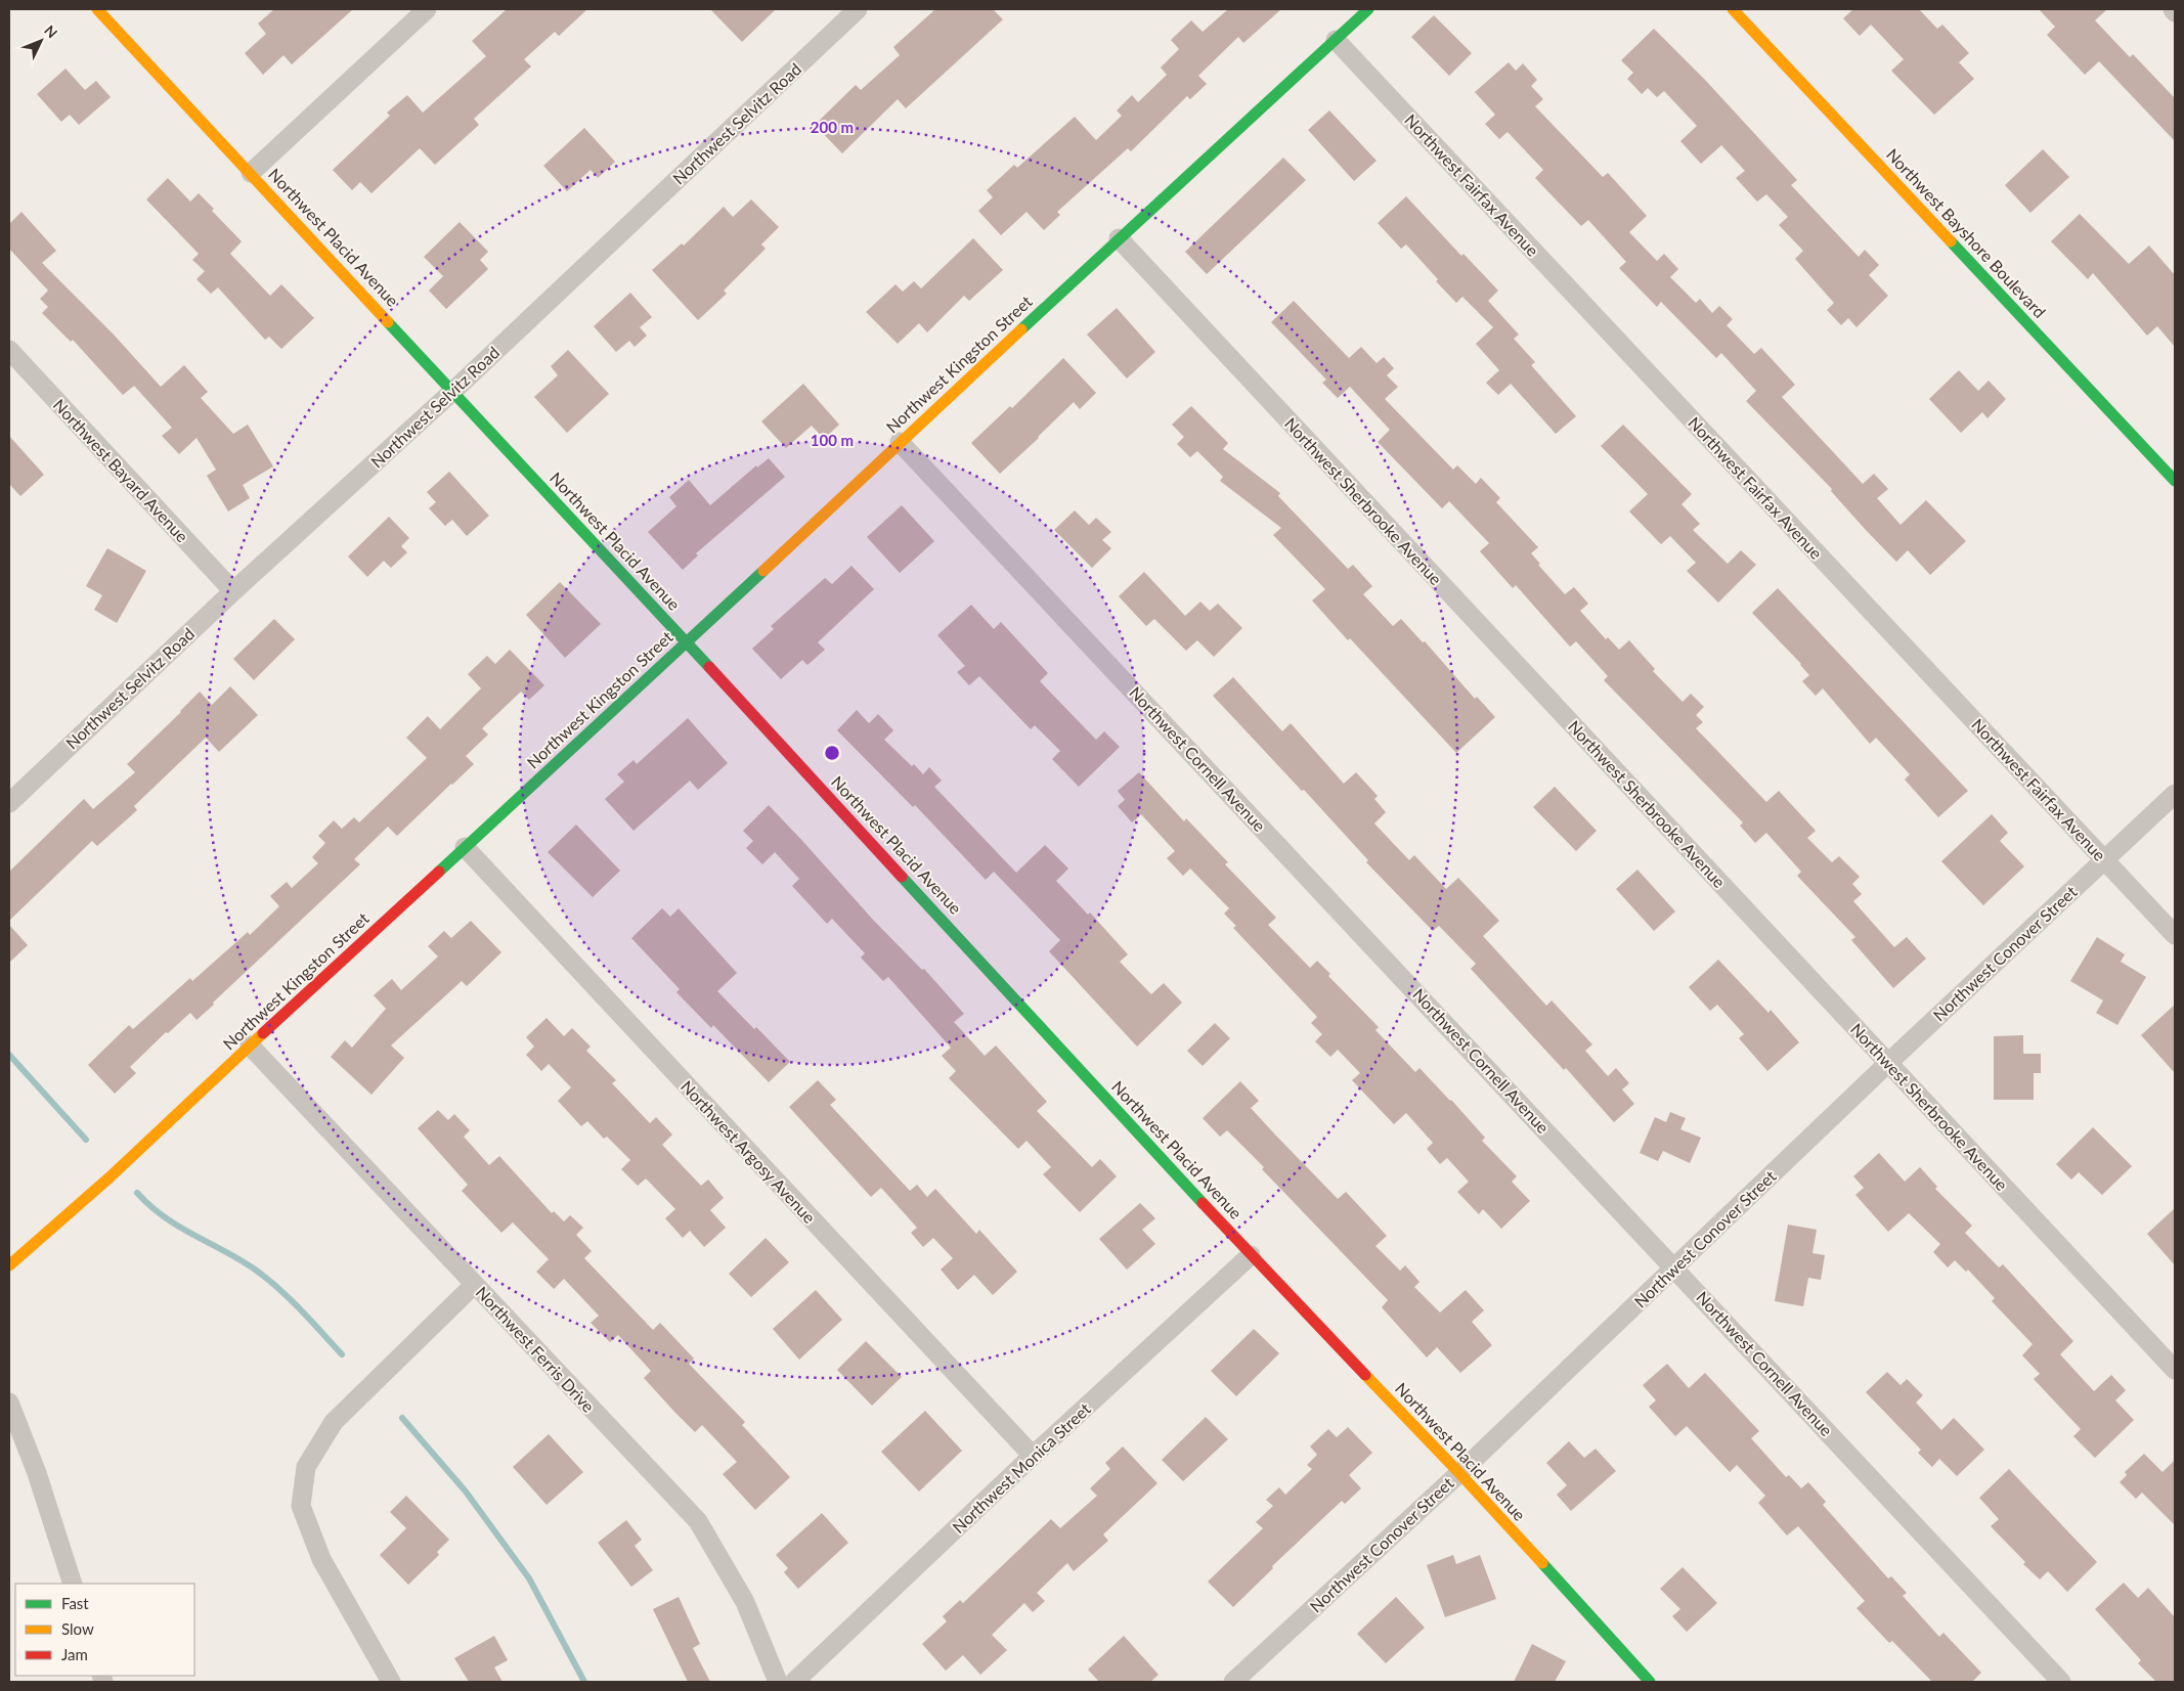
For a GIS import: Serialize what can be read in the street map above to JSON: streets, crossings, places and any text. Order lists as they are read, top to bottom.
{
  "streets": {
    "street": [
      "Northwest Selvitz Road",
      "Northwest Fairfax Avenue",
      "Northwest Bayshore Boulevard",
      "Northwest Placid Avenue",
      "Northwest Kingston Street",
      "Northwest Bayard Avenue",
      "Northwest Sherbrooke Avenue",
      "Northwest Cornell Avenue",
      "Northwest Conover Street",
      "Northwest Argosy Avenue",
      "Northwest Ferris Drive",
      "Northwest Monica Street"
    ]
  },
  "crossings": [
    ["Northwest Selvitz Road", "Northwest Placid Avenue"],
    ["Northwest Selvitz Road", "Northwest Bayard Avenue"],
    ["Northwest Fairfax Avenue", "Northwest Kingston Street"],
    ["Northwest Fairfax Avenue", "Northwest Conover Street"],
    ["Northwest Placid Avenue", "Northwest Kingston Street"],
    ["Northwest Placid Avenue", "Northwest Conover Street"],
    ["Northwest Placid Avenue", "Northwest Monica Street"],
    ["Northwest Kingston Street", "Northwest Sherbrooke Avenue"],
    ["Northwest Kingston Street", "Northwest Cornell Avenue"],
    ["Northwest Kingston Street", "Northwest Argosy Avenue"],
    ["Northwest Kingston Street", "Northwest Ferris Drive"],
    ["Northwest Sherbrooke Avenue", "Northwest Conover Street"],
    ["Northwest Cornell Avenue", "Northwest Conover Street"],
    ["Northwest Argosy Avenue", "Northwest Monica Street"]
  ],
  "legend": ["Fast", "Slow", "Jam"],
  "north": "top right",
  "rings": ["200 m", "100 m"]
}
